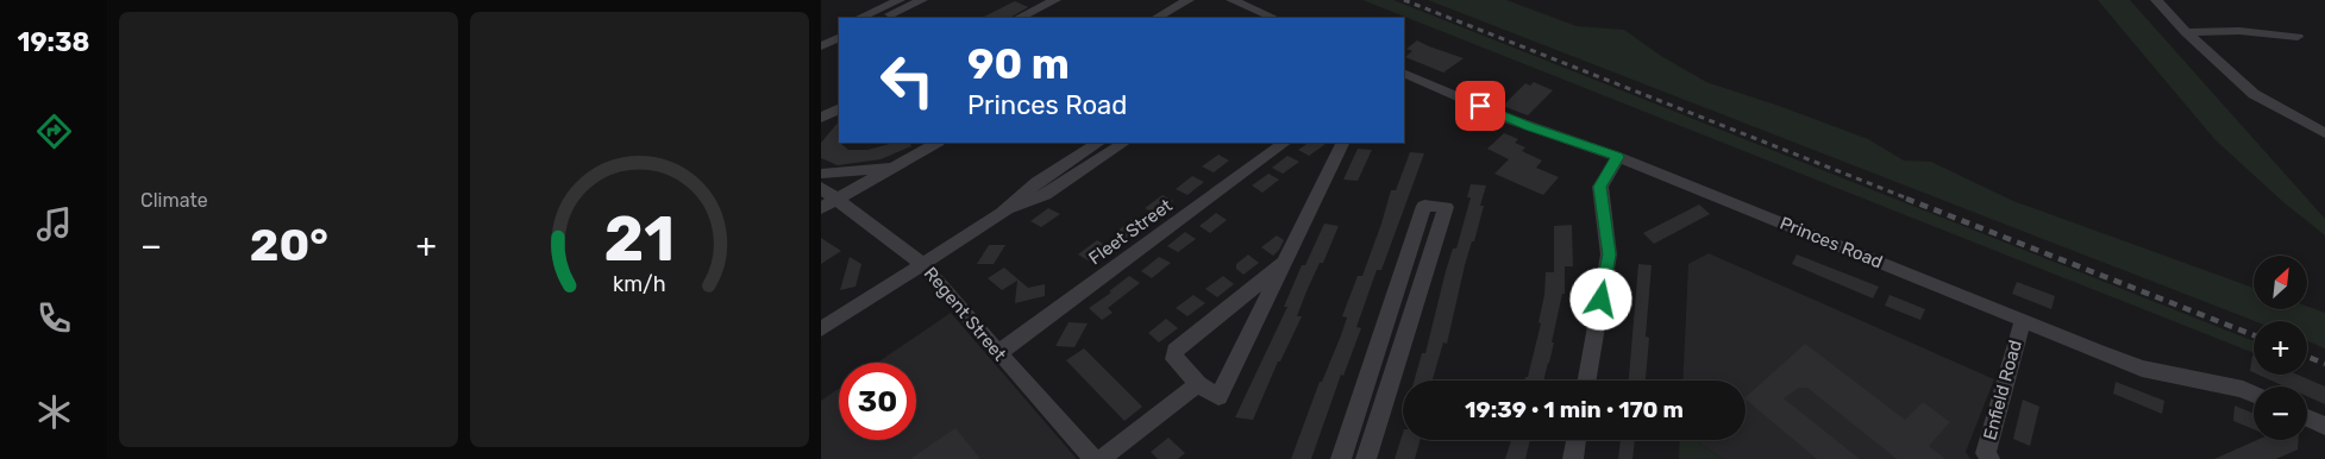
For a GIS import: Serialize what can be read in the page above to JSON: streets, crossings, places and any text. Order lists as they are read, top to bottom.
{
  "streets": {
    "street": [
      "Fleet Street",
      "Princes Road",
      "Regent Street",
      "Enfield Road"
    ]
  },
  "crossings": [
    ["Fleet Street", "Regent Street"],
    ["Princes Road", "Enfield Road"]
  ],
  "north": "top right",
  "page": {
    "tabs": "19:38",
    "tile": "Climate",
    "turn": ["90 m", "Princes Road"],
    "heat": ["−", "20°", "+"],
    "map_buttons": ["+", "−"],
    "limit": "30",
    "trip": "19:39 · 1 min · 170 m",
    "gauge": ["21", "km/h"]
  }
}
